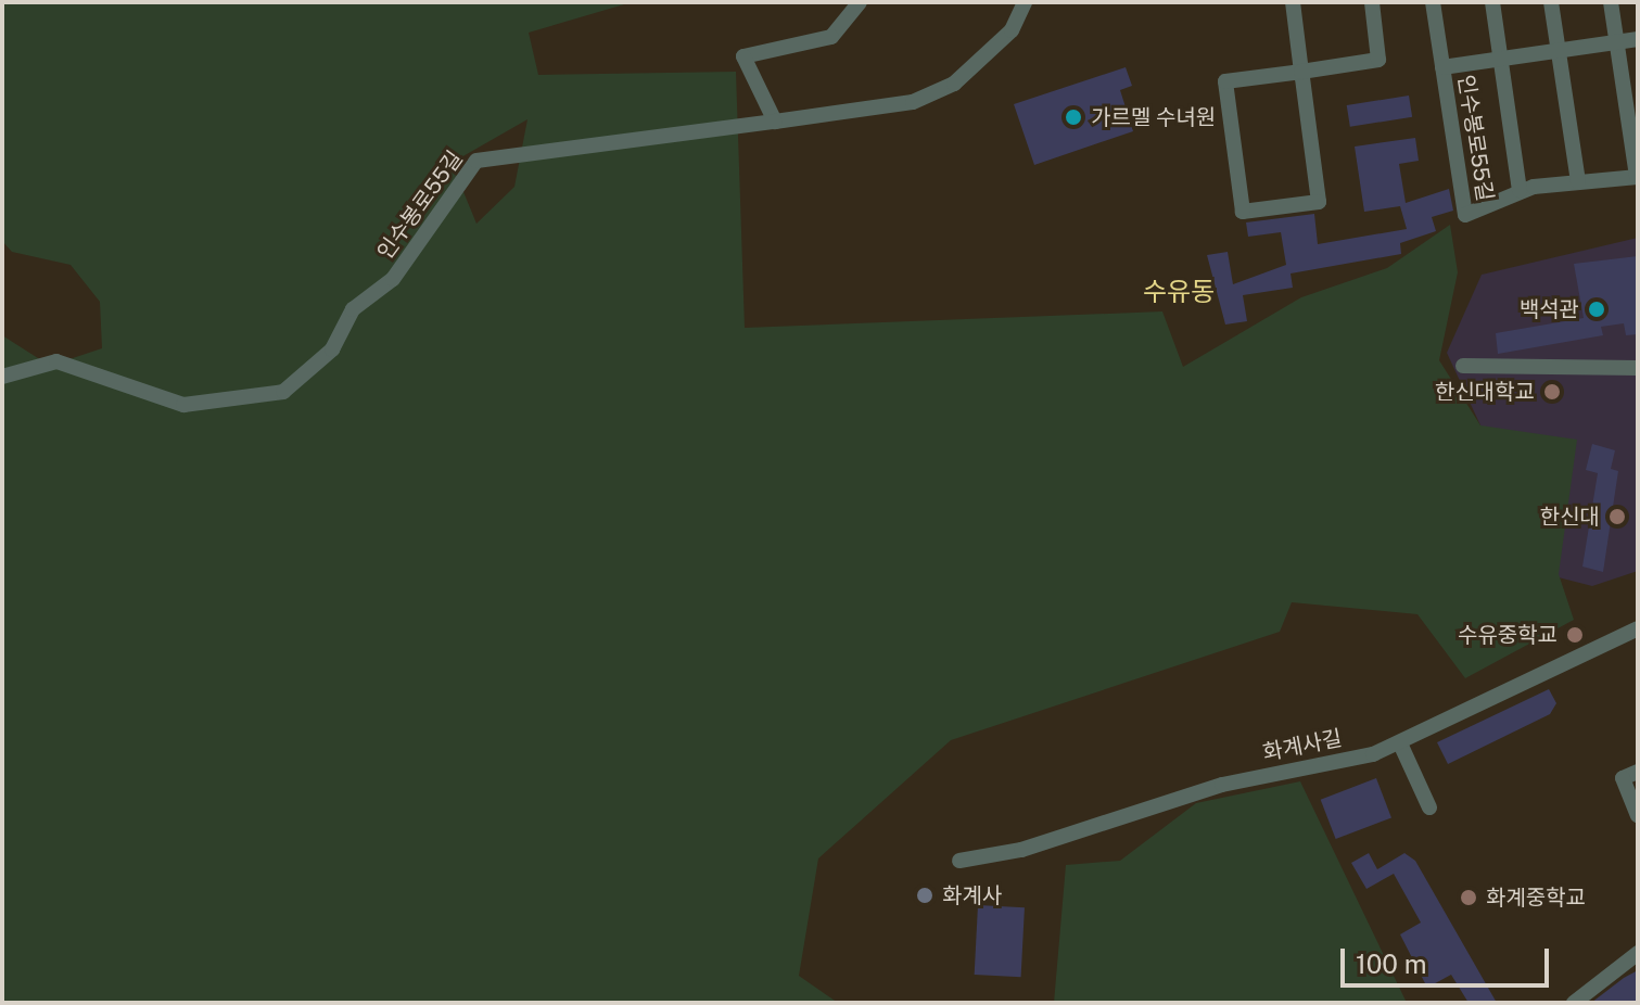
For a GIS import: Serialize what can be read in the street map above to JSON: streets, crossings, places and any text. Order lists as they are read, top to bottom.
{
  "streets": {
    "street": ["인수봉로55길", "화계사길"]
  },
  "districts": ["수유동"],
  "places": [
    "가르멜 수녀원",
    "백석관",
    "한신대학교",
    "한신대",
    "수유중학교",
    "화계사",
    "화계중학교"
  ],
  "scale_bar": "100 m"
}
